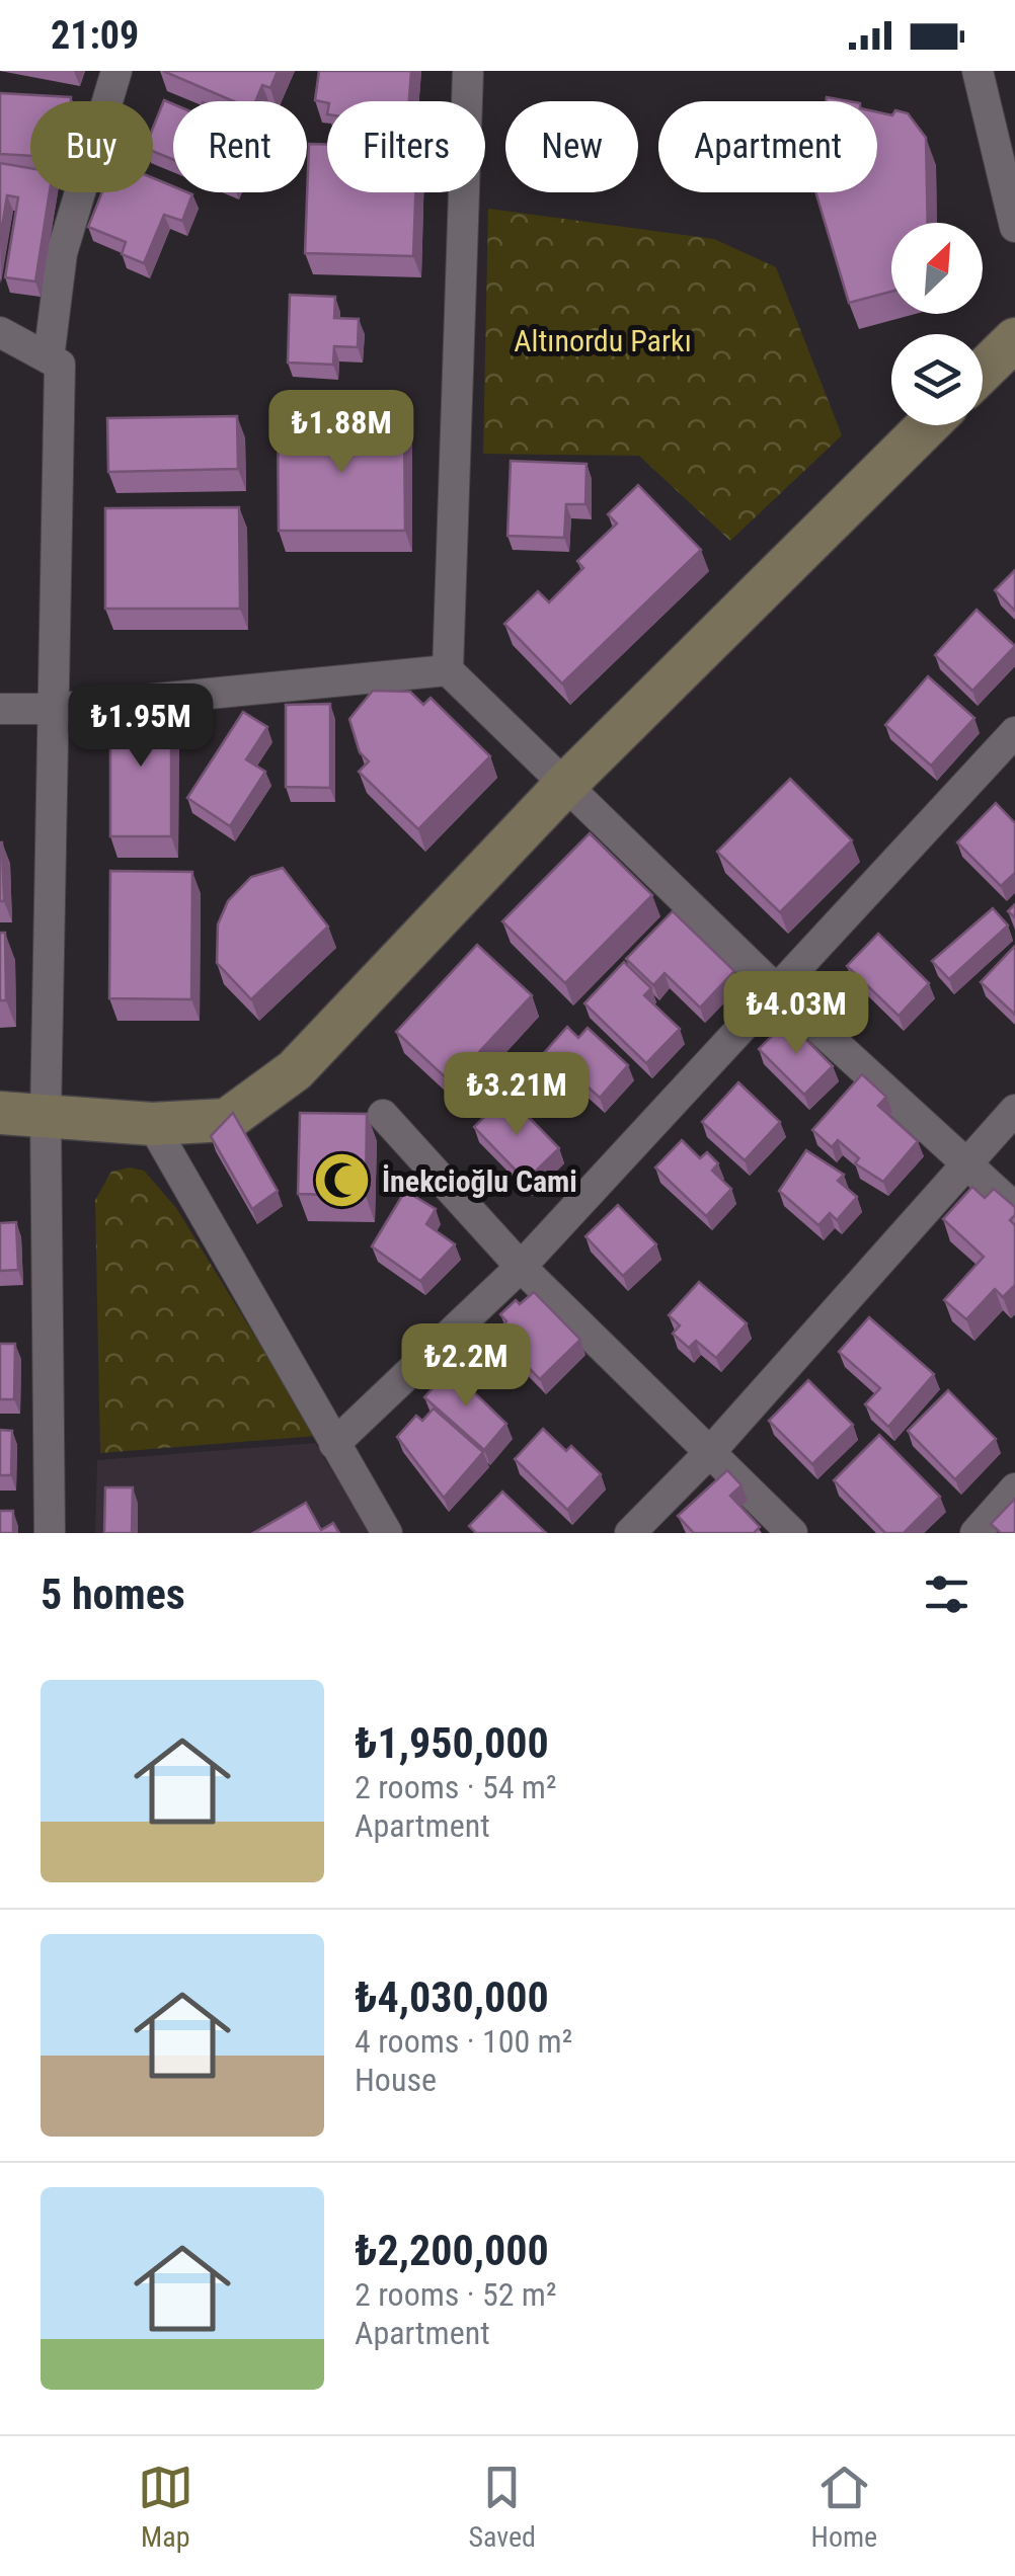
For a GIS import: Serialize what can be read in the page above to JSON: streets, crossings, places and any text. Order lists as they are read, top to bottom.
{
  "parks": ["Altınordu Parkı"],
  "places": {
    "mosque": ["İnekcioğlu Cami"]
  },
  "north": "top right",
  "page": {
    "status": "21:09",
    "chip": [
      "Buy",
      "Rent",
      "Filters",
      "New",
      "Apartment"
    ],
    "price": [
      "₺1.88M",
      "₺1.95M",
      "₺4.03M",
      "₺3.21M",
      "₺2.2M"
    ],
    "heading": "5 homes",
    "list": [
      {
        "name": "₺1,950,000",
        "note": "2 rooms · 54 m² · Apartment"
      },
      {
        "name": "₺4,030,000",
        "note": "4 rooms · 100 m² · House"
      },
      {
        "name": "₺2,200,000",
        "note": "2 rooms · 52 m² · Apartment"
      }
    ],
    "tabs": ["Map", "Saved", "Home"]
  }
}
